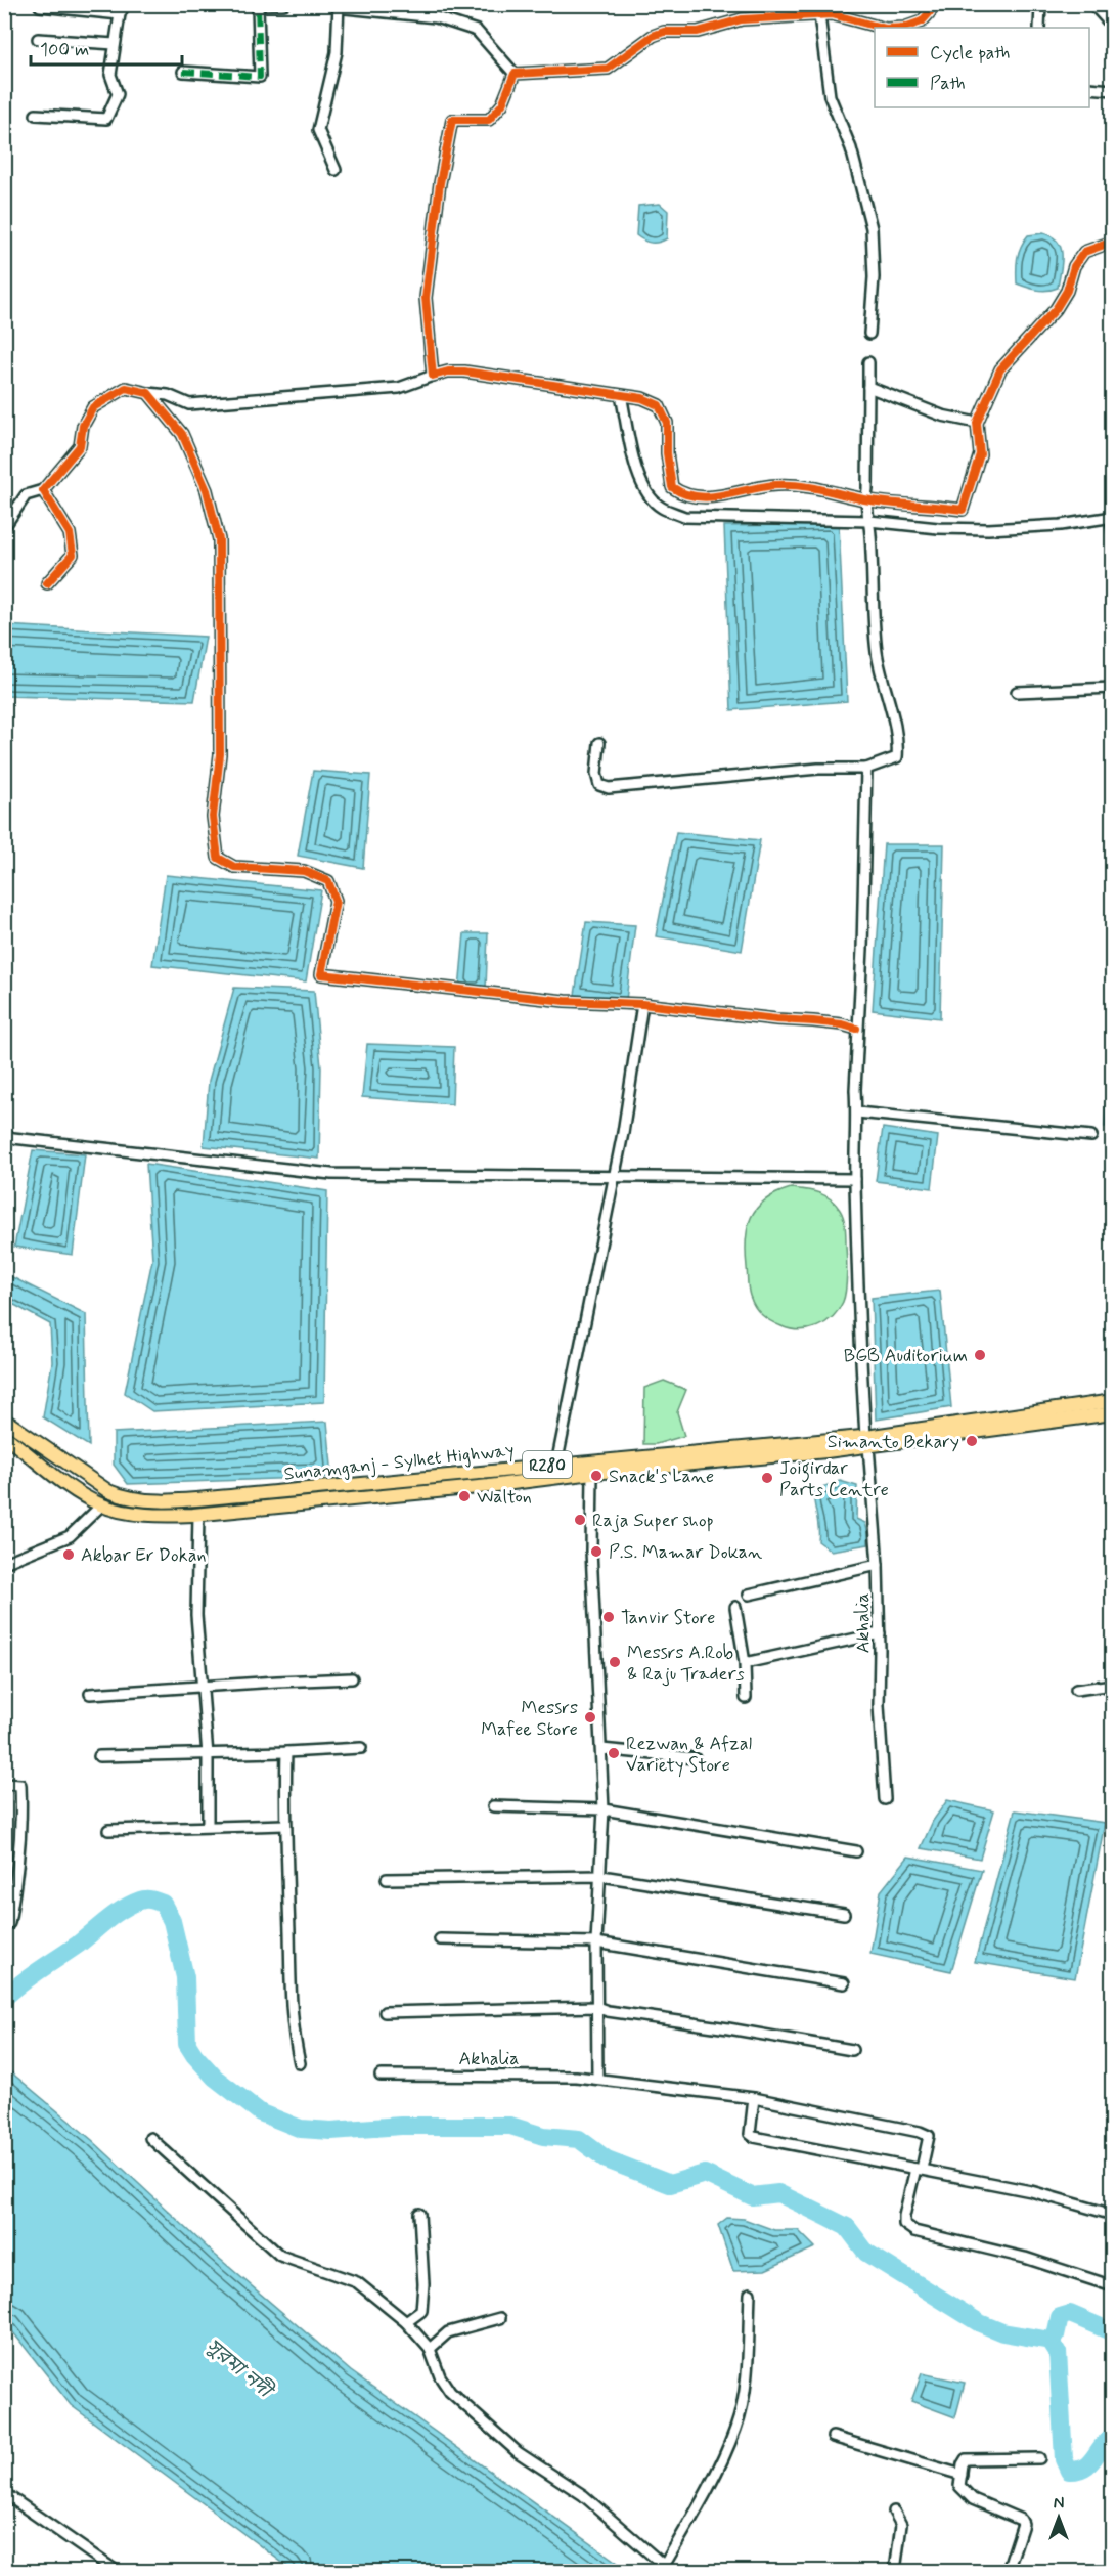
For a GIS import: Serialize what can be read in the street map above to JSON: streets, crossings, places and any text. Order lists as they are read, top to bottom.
{
  "streets": {
    "main road": ["Sunamganj - Sylhet Highway", "R280"],
    "street": ["Akhalia"]
  },
  "crossings": [
    ["Sunamganj - Sylhet Highway", "Akhalia"]
  ],
  "water": ["সুরমা নদী"],
  "places": [
    "BGB Auditorium",
    "Simanto Bekary",
    "Snack's Lane",
    "Joigirdar Parts Centre",
    "Walton",
    "Raja Super shop",
    "P.S. Mamar Dokan",
    "Akbar Er Dokan",
    "Tanvir Store",
    "Messrs A.Rob & Raju Traders",
    "Messrs Mafee Store",
    "Rezwan & Afzal Variety Store"
  ],
  "legend": ["Cycle path", "Path"],
  "scale_bar": "100 m",
  "north": "top"
}
